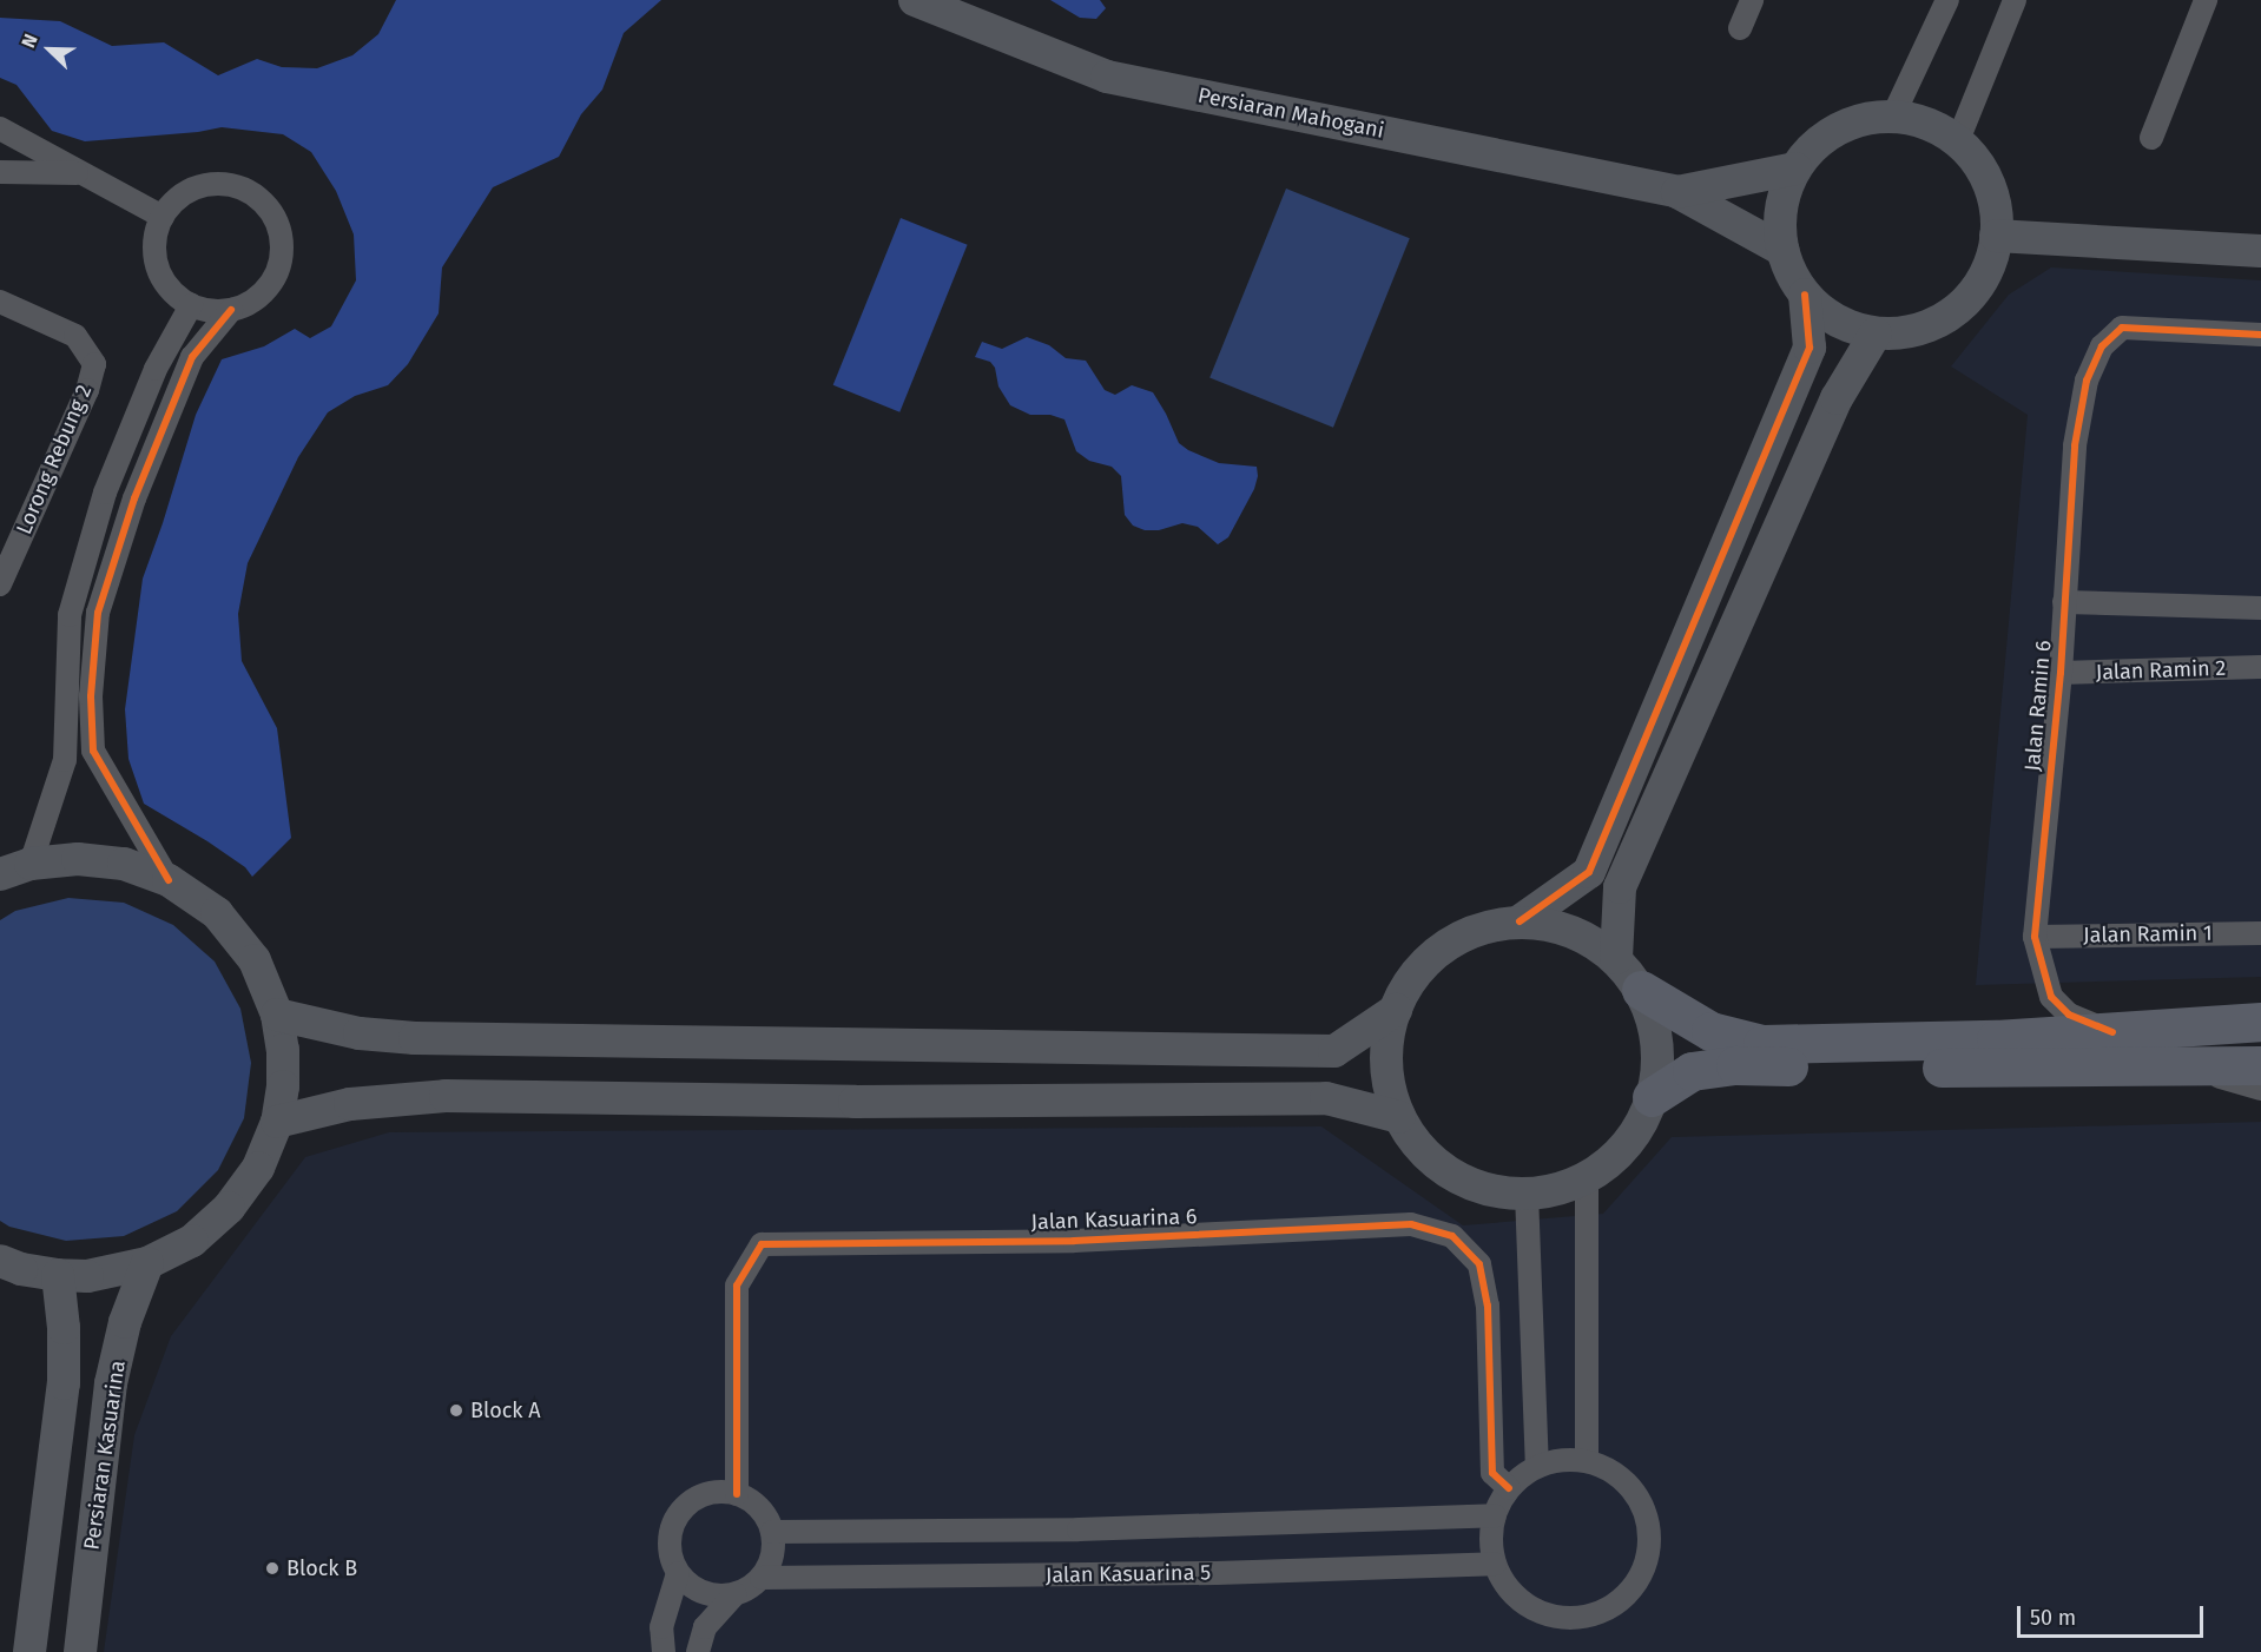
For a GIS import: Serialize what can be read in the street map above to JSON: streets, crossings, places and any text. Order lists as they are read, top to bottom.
{
  "streets": {
    "main road": ["Persiaran Mahogani", "Persiaran Kasuarina"],
    "street": [
      "Lorong Rebung 2",
      "Jalan Ramin 2",
      "Jalan Ramin 6",
      "Jalan Ramin 1",
      "Jalan Kasuarina 6",
      "Jalan Kasuarina 5"
    ]
  },
  "crossings": [
    ["Jalan Ramin 2", "Jalan Ramin 6"],
    ["Jalan Ramin 6", "Jalan Ramin 1"],
    ["Jalan Kasuarina 6", "Jalan Kasuarina 5"]
  ],
  "places": ["Block A", "Block B"],
  "scale_bar": "50 m",
  "north": "top left"
}
